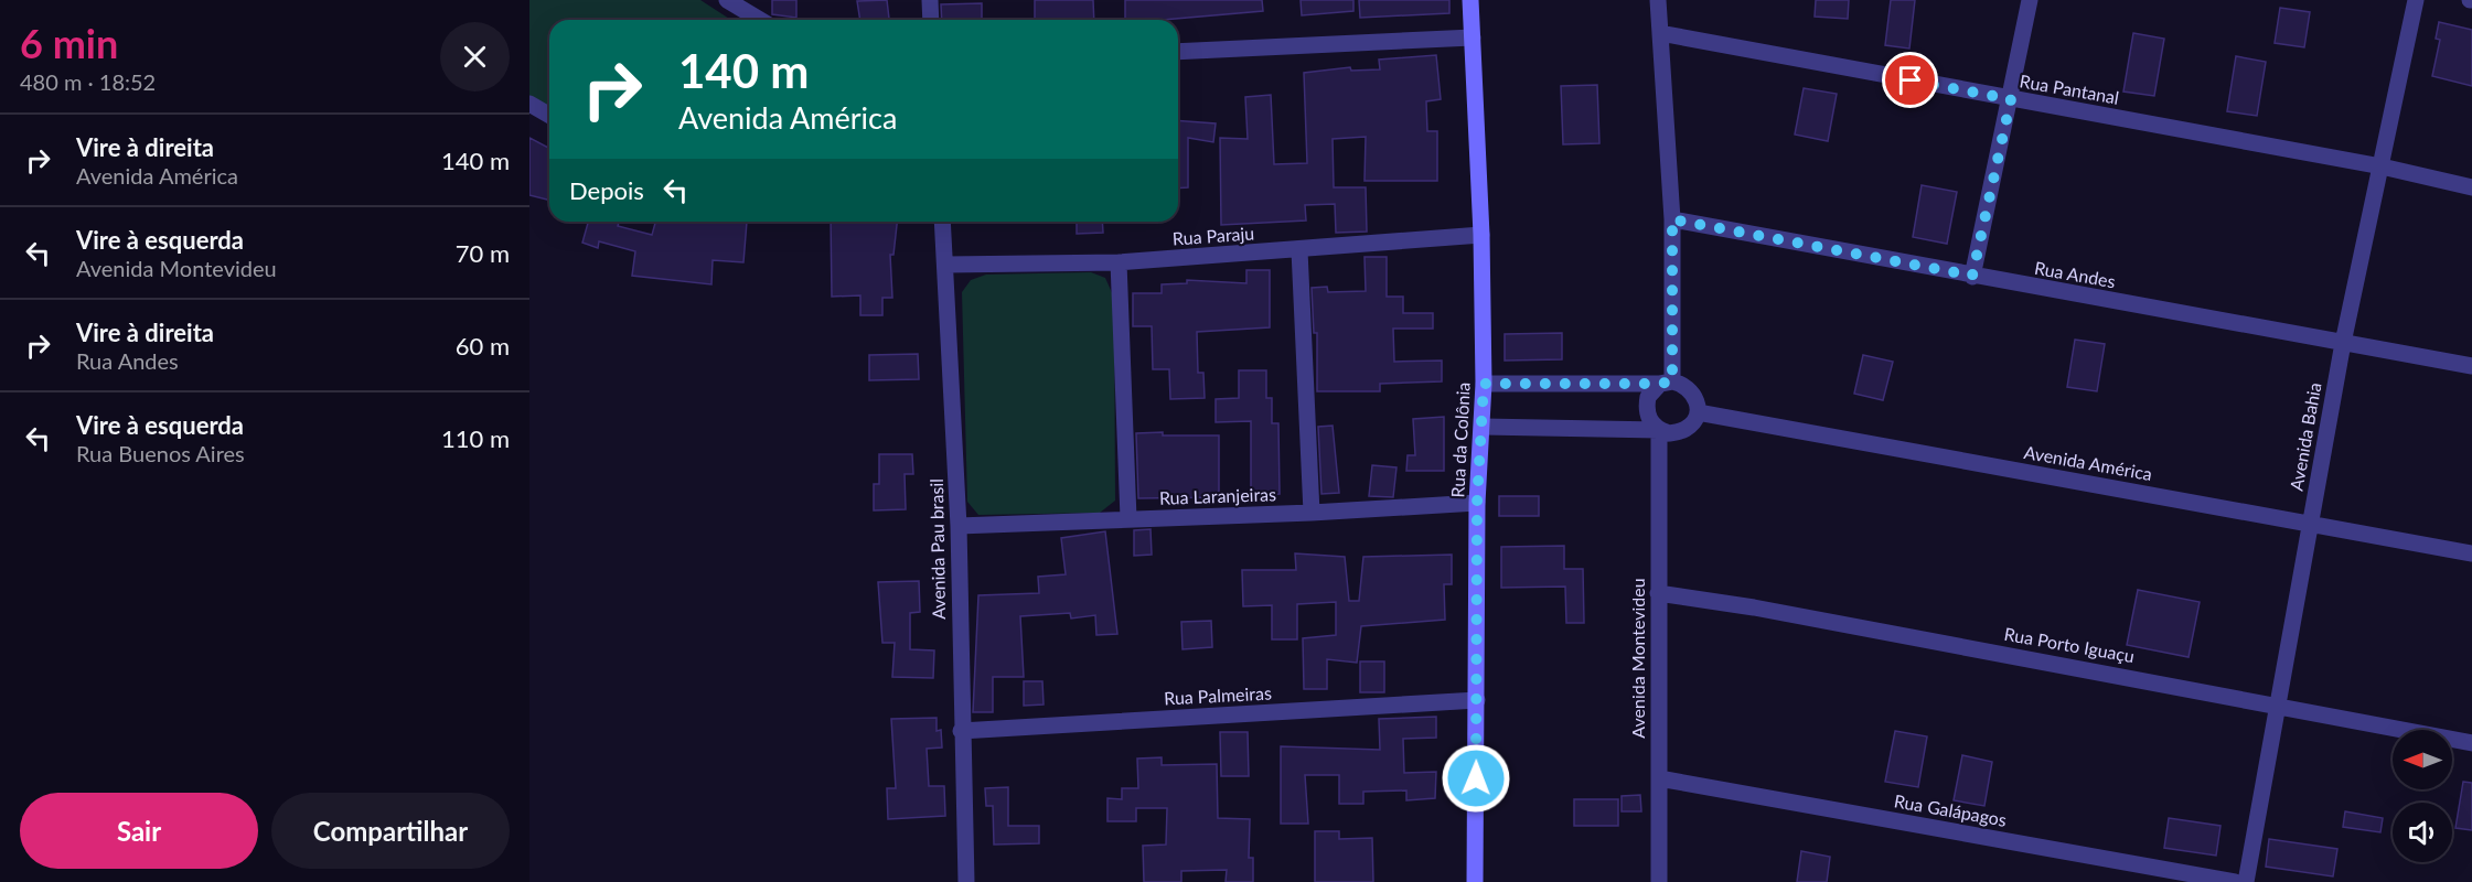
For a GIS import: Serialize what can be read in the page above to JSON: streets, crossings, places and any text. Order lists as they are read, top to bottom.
{
  "streets": {
    "main road": ["Rua da Colônia"],
    "street": [
      "Rua Pantanal",
      "Rua Paraju",
      "Rua Andes",
      "Avenida Bahia",
      "Avenida América",
      "Rua Laranjeiras",
      "Avenida Pau brasil",
      "Rua Porto Iguaçu",
      "Avenida Montevideu",
      "Rua Palmeiras",
      "Rua Galápagos"
    ]
  },
  "crossings": [
    ["Rua Pantanal", "Avenida Bahia"],
    ["Rua Paraju", "Rua da Colônia"],
    ["Rua Paraju", "Avenida Pau brasil"],
    ["Rua Andes", "Avenida Bahia"],
    ["Avenida Bahia", "Avenida América"],
    ["Avenida Bahia", "Rua Porto Iguaçu"],
    ["Rua da Colônia", "Rua Laranjeiras"],
    ["Rua da Colônia", "Rua Palmeiras"],
    ["Avenida América", "Avenida Montevideu"],
    ["Rua Laranjeiras", "Avenida Pau brasil"],
    ["Avenida Pau brasil", "Rua Palmeiras"],
    ["Rua Porto Iguaçu", "Avenida Montevideu"],
    ["Avenida Montevideu", "Rua Galápagos"]
  ],
  "north": "left",
  "page": {
    "heading": ["6 min", "480 m · 18:52"],
    "turn": ["140 m", "Avenida América"],
    "list": [
      {
        "name": "Vire à direita",
        "note": "Avenida América",
        "value": "140 m"
      },
      {
        "name": "Vire à esquerda",
        "note": "Avenida Montevideu",
        "value": "70 m"
      },
      {
        "name": "Vire à direita",
        "note": "Rua Andes",
        "value": "60 m"
      },
      {
        "name": "Vire à esquerda",
        "note": "Rua Buenos Aires",
        "value": "110 m"
      }
    ],
    "then": "Depois",
    "buttons": ["Sair", "Compartilhar"]
  }
}
